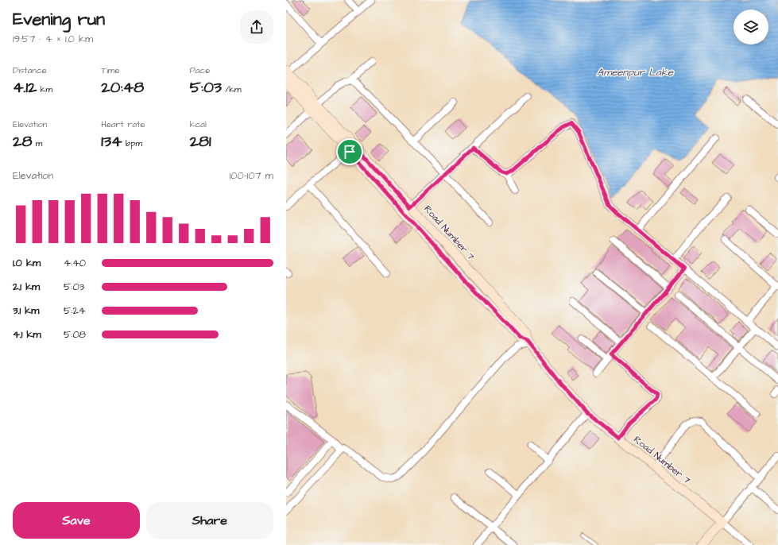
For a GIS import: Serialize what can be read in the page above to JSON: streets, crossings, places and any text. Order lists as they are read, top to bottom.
{
  "streets": {
    "street": ["Road Number 7"]
  },
  "water": ["Ameenpur Lake"],
  "page": {
    "heading": ["Evening run", "19:57 · 4 × 1.0 km"],
    "stats": [
      ["Distance", "4.12 km"],
      ["Time", "20:48"],
      ["Pace", "5:03 /km"],
      ["Elevation", "28 m"],
      ["Heart rate", "134 bpm"],
      ["kcal", "281"]
    ],
    "chart": ["Elevation", "100–107 m"],
    "list": [
      {
        "name": "1.0 km",
        "note": "4:40"
      },
      {
        "name": "2.1 km",
        "note": "5:03"
      },
      {
        "name": "3.1 km",
        "note": "5:24"
      },
      {
        "name": "4.1 km",
        "note": "5:08"
      }
    ],
    "buttons": ["Save", "Share"]
  }
}
